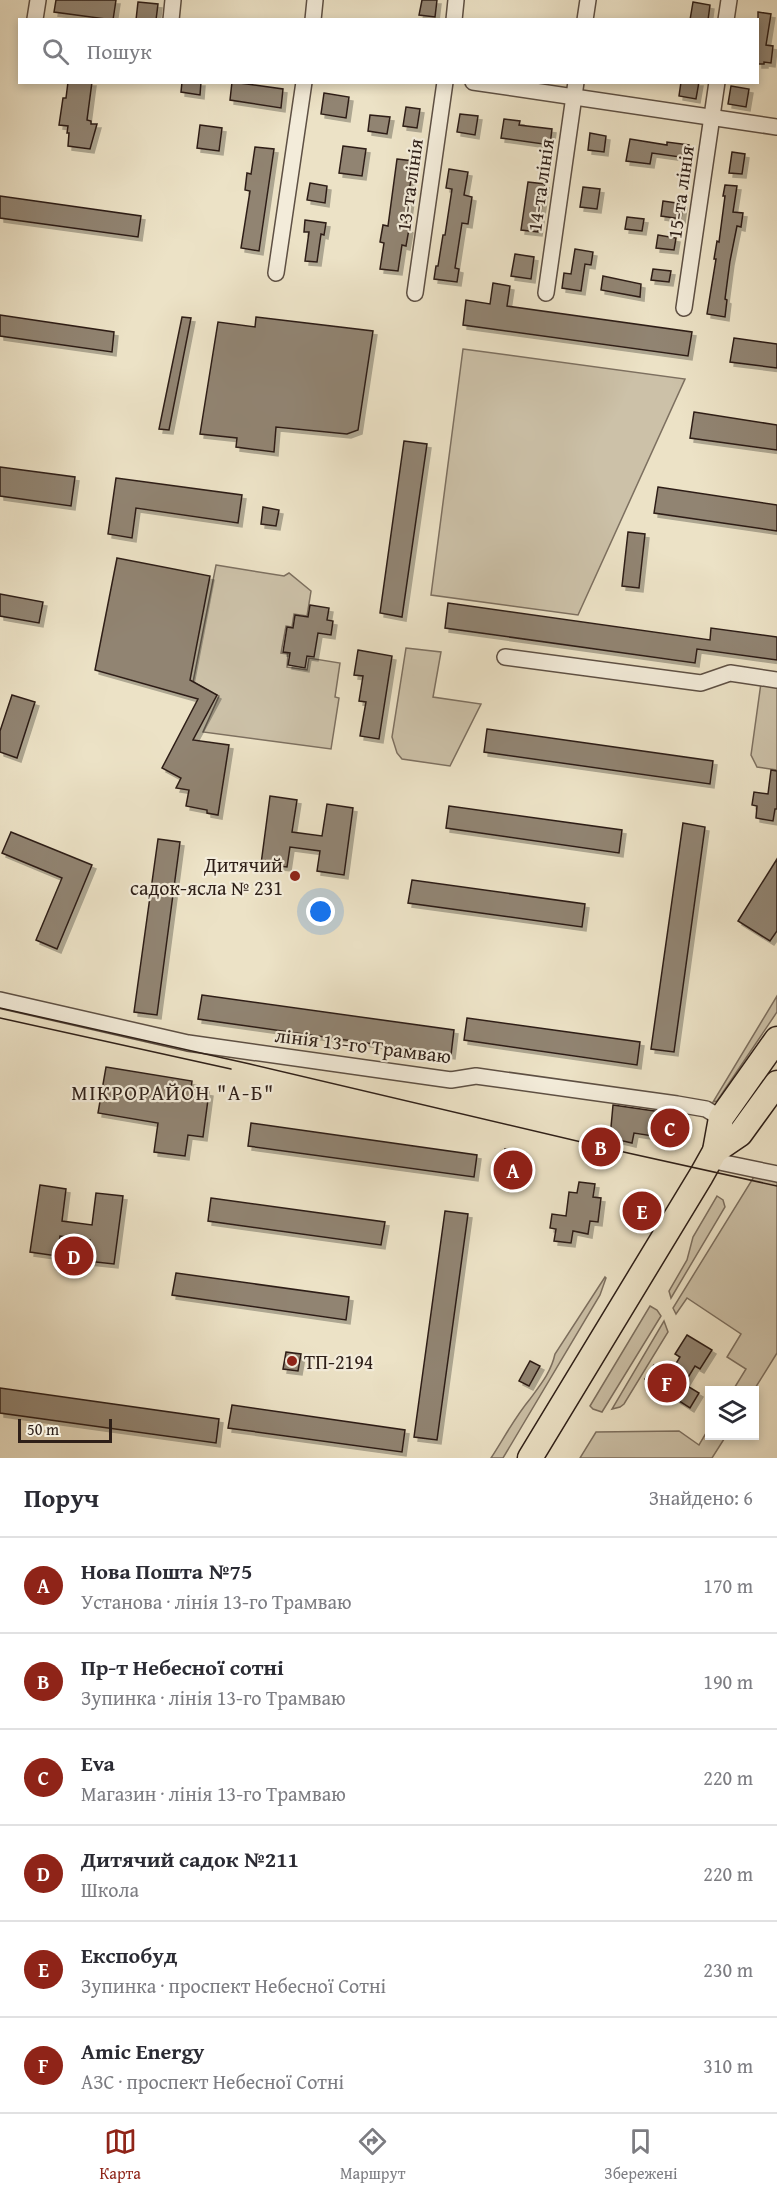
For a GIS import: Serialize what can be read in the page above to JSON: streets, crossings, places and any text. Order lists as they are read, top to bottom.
{
  "streets": {
    "street": [
      "13-та лінія",
      "14-та лінія",
      "15-та лінія",
      "лінія 13-го Трамваю"
    ]
  },
  "districts": ["МІКРОРАЙОН \"А-Б\""],
  "places": ["Дитячий садок-ясла № 231", "ТП-2194"],
  "scale_bar": "50 m",
  "page": {
    "search": "Пошук",
    "pins": [
      "C",
      "B",
      "A",
      "E",
      "D",
      "F"
    ],
    "scale": "50 m",
    "heading": ["Поруч", "Знайдено: 6"],
    "list": [
      {
        "mark": "A",
        "name": "Нова Пошта №75",
        "note": "Установа · лінія 13-го Трамваю",
        "value": "170 m"
      },
      {
        "mark": "B",
        "name": "Пр-т Небесної сотні",
        "note": "Зупинка · лінія 13-го Трамваю",
        "value": "190 m"
      },
      {
        "mark": "C",
        "name": "Eva",
        "note": "Магазин · лінія 13-го Трамваю",
        "value": "220 m"
      },
      {
        "mark": "D",
        "name": "Дитячий садок №211",
        "note": "Школа",
        "value": "220 m"
      },
      {
        "mark": "E",
        "name": "Експобуд",
        "note": "Зупинка · проспект Небесної Сотні",
        "value": "230 m"
      },
      {
        "mark": "F",
        "name": "Amic Energy",
        "note": "АЗС · проспект Небесної Сотні",
        "value": "310 m"
      }
    ],
    "nav": ["Карта", "Маршрут", "Збережені"]
  }
}
